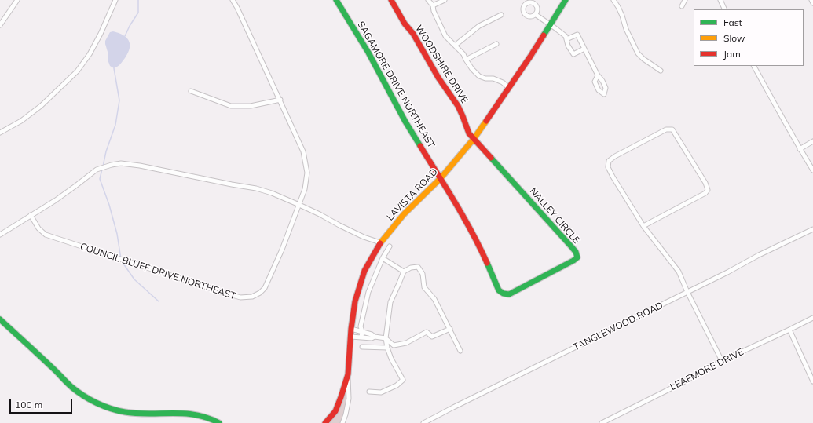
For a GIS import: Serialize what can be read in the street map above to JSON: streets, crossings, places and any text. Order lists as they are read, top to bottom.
{
  "streets": {
    "main road": [
      "WOODSHIRE DRIVE",
      "SAGAMORE DRIVE NORTHEAST",
      "LAVISTA ROAD",
      "NALLEY CIRCLE"
    ],
    "street": ["COUNCIL BLUFF DRIVE NORTHEAST", "TANGLEWOOD ROAD", "LEAFMORE DRIVE"]
  },
  "crossings": [
    ["WOODSHIRE DRIVE", "LAVISTA ROAD"],
    ["WOODSHIRE DRIVE", "NALLEY CIRCLE"],
    ["SAGAMORE DRIVE NORTHEAST", "LAVISTA ROAD"],
    ["SAGAMORE DRIVE NORTHEAST", "NALLEY CIRCLE"],
    ["LAVISTA ROAD", "NALLEY CIRCLE"]
  ],
  "legend": ["Fast", "Slow", "Jam"],
  "scale_bar": "100 m"
}
